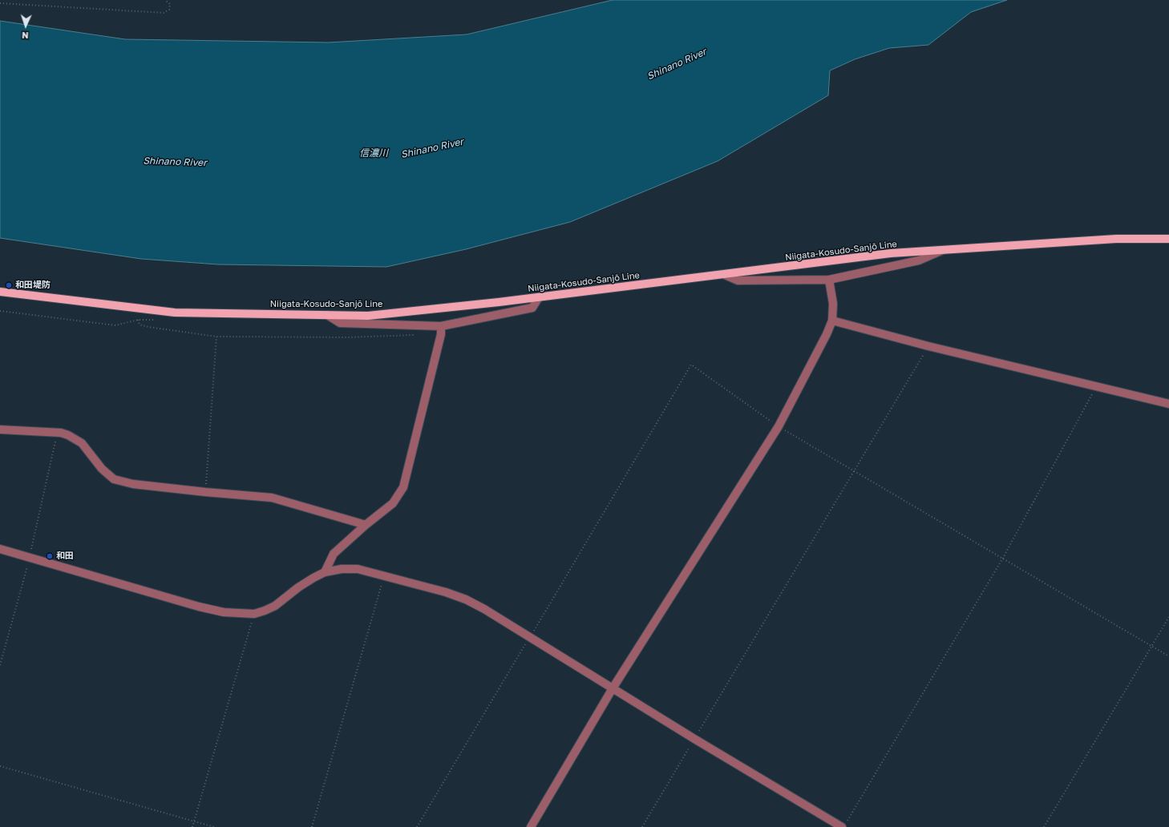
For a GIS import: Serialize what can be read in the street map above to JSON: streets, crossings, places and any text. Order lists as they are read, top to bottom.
{
  "streets": {
    "main road": ["Niigata-Kosudo-Sanjō Line"]
  },
  "water": ["Shinano River", "信濃川"],
  "places": ["和田堤防", "和田"],
  "north": "bottom"
}
